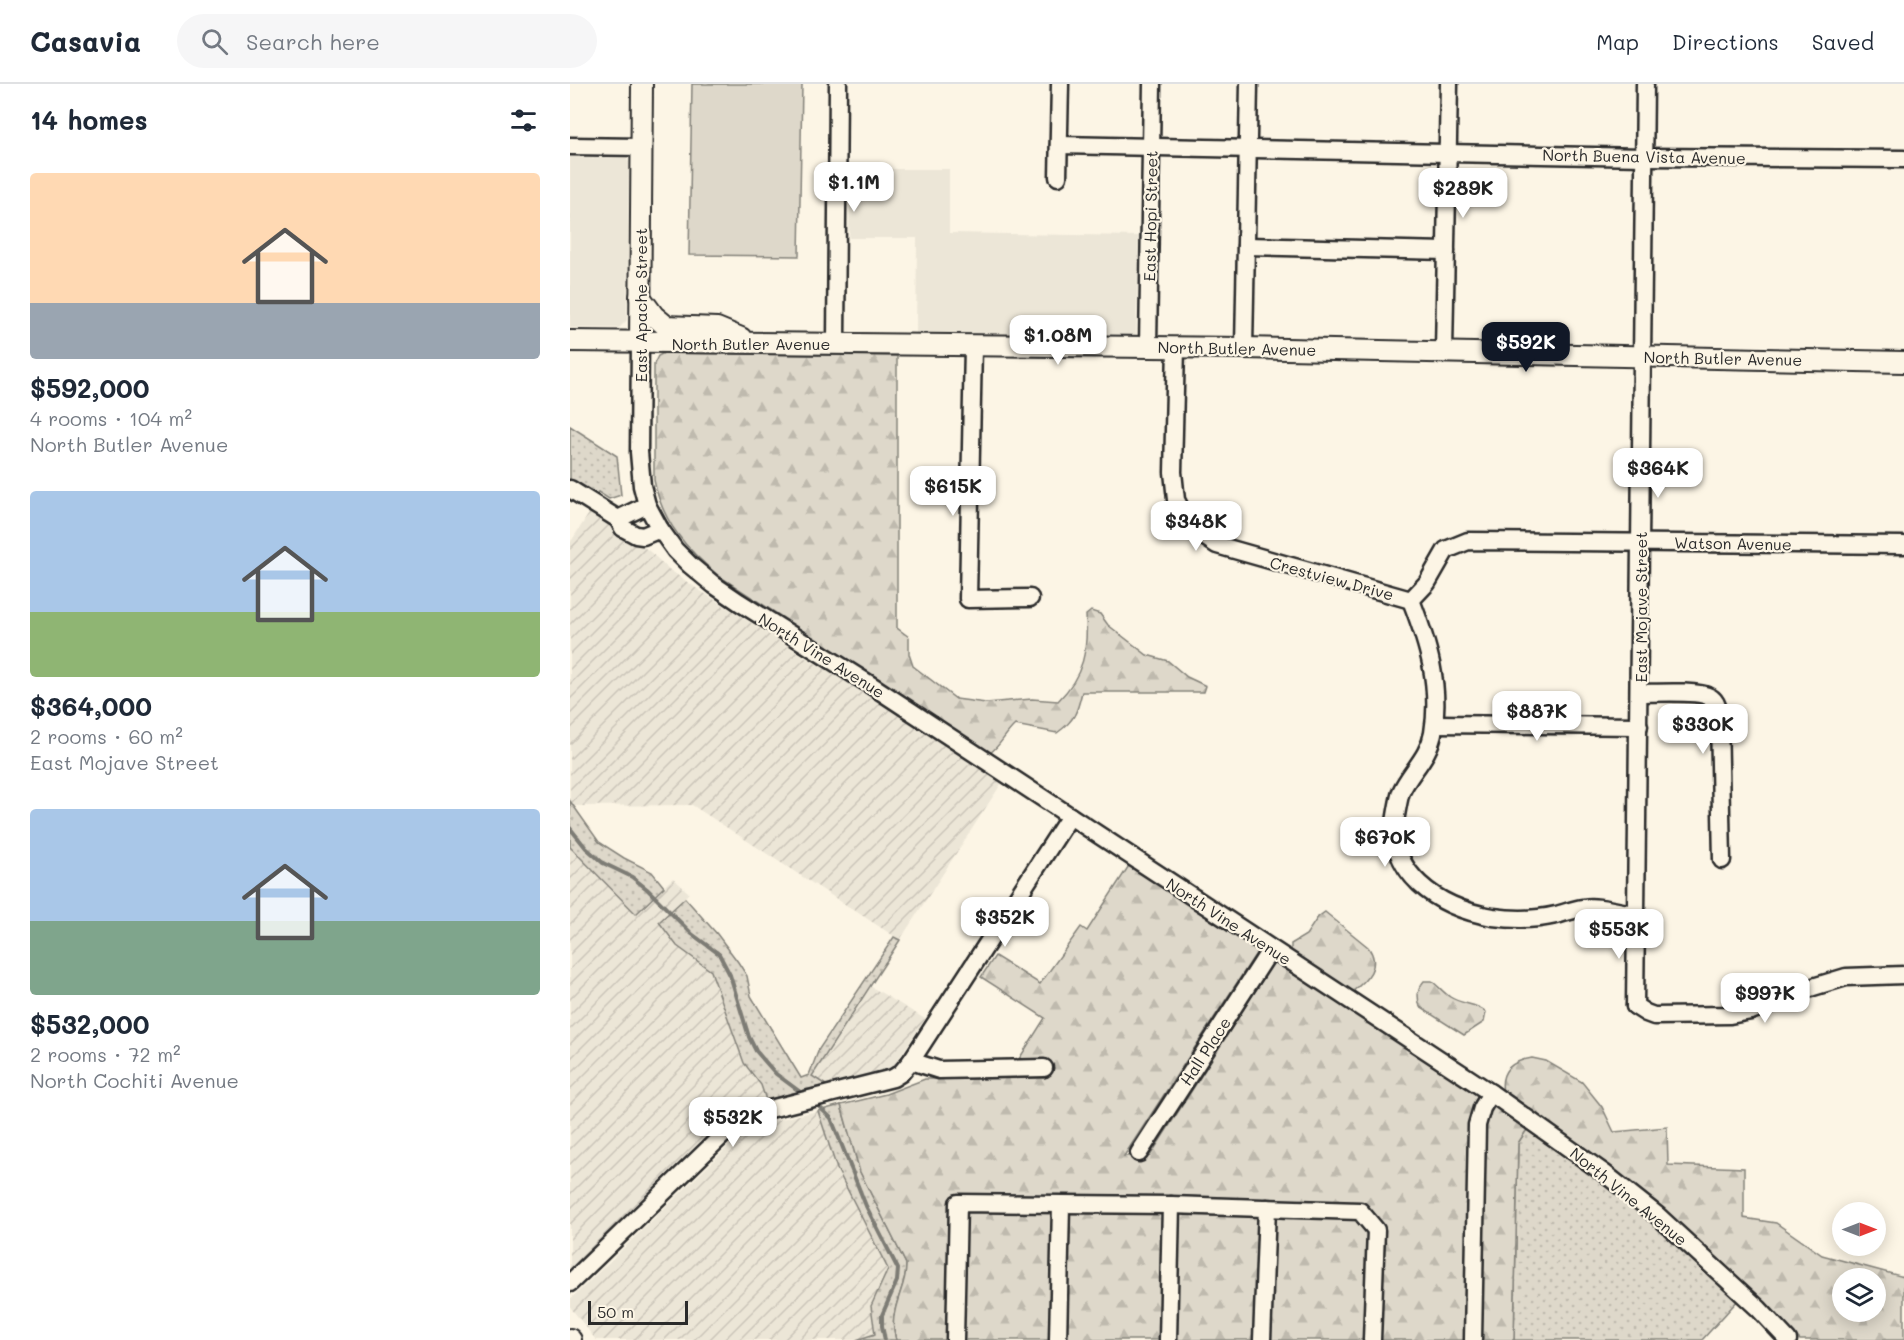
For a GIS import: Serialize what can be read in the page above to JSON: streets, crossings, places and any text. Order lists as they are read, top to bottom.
{
  "streets": {
    "main road": ["East Apache Street", "North Butler Avenue"],
    "street": [
      "North Buena Vista Avenue",
      "East Hopi Street",
      "Watson Avenue",
      "Crestview Drive",
      "East Mojave Street",
      "North Vine Avenue",
      "Hall Place"
    ]
  },
  "crossings": [
    ["North Buena Vista Avenue", "East Hopi Street"],
    ["North Buena Vista Avenue", "East Mojave Street"],
    ["East Hopi Street", "North Butler Avenue"],
    ["East Apache Street", "North Butler Avenue"],
    ["East Apache Street", "North Vine Avenue"],
    ["North Butler Avenue", "Crestview Drive"],
    ["North Butler Avenue", "East Mojave Street"],
    ["Watson Avenue", "Crestview Drive"],
    ["Watson Avenue", "East Mojave Street"],
    ["Crestview Drive", "East Mojave Street"],
    ["North Vine Avenue", "Hall Place"]
  ],
  "scale_bar": "50 m",
  "north": "right",
  "page": {
    "header": "Casavia",
    "search": "Search here",
    "nav": ["Map", "Directions", "Saved"],
    "heading": "14 homes",
    "list": [
      {
        "name": "$592,000",
        "note": "4 rooms · 104 m² · North Butler Avenue"
      },
      {
        "name": "$364,000",
        "note": "2 rooms · 60 m² · East Mojave Street"
      },
      {
        "name": "$532,000",
        "note": "2 rooms · 72 m² · North Cochiti Avenue"
      }
    ],
    "price": [
      "$1.1M",
      "$289K",
      "$1.08M",
      "$592K",
      "$364K",
      "$615K",
      "$348K",
      "$887K",
      "$330K",
      "$670K",
      "$352K",
      "$553K",
      "$997K",
      "$532K"
    ],
    "scale": "50 m"
  }
}
